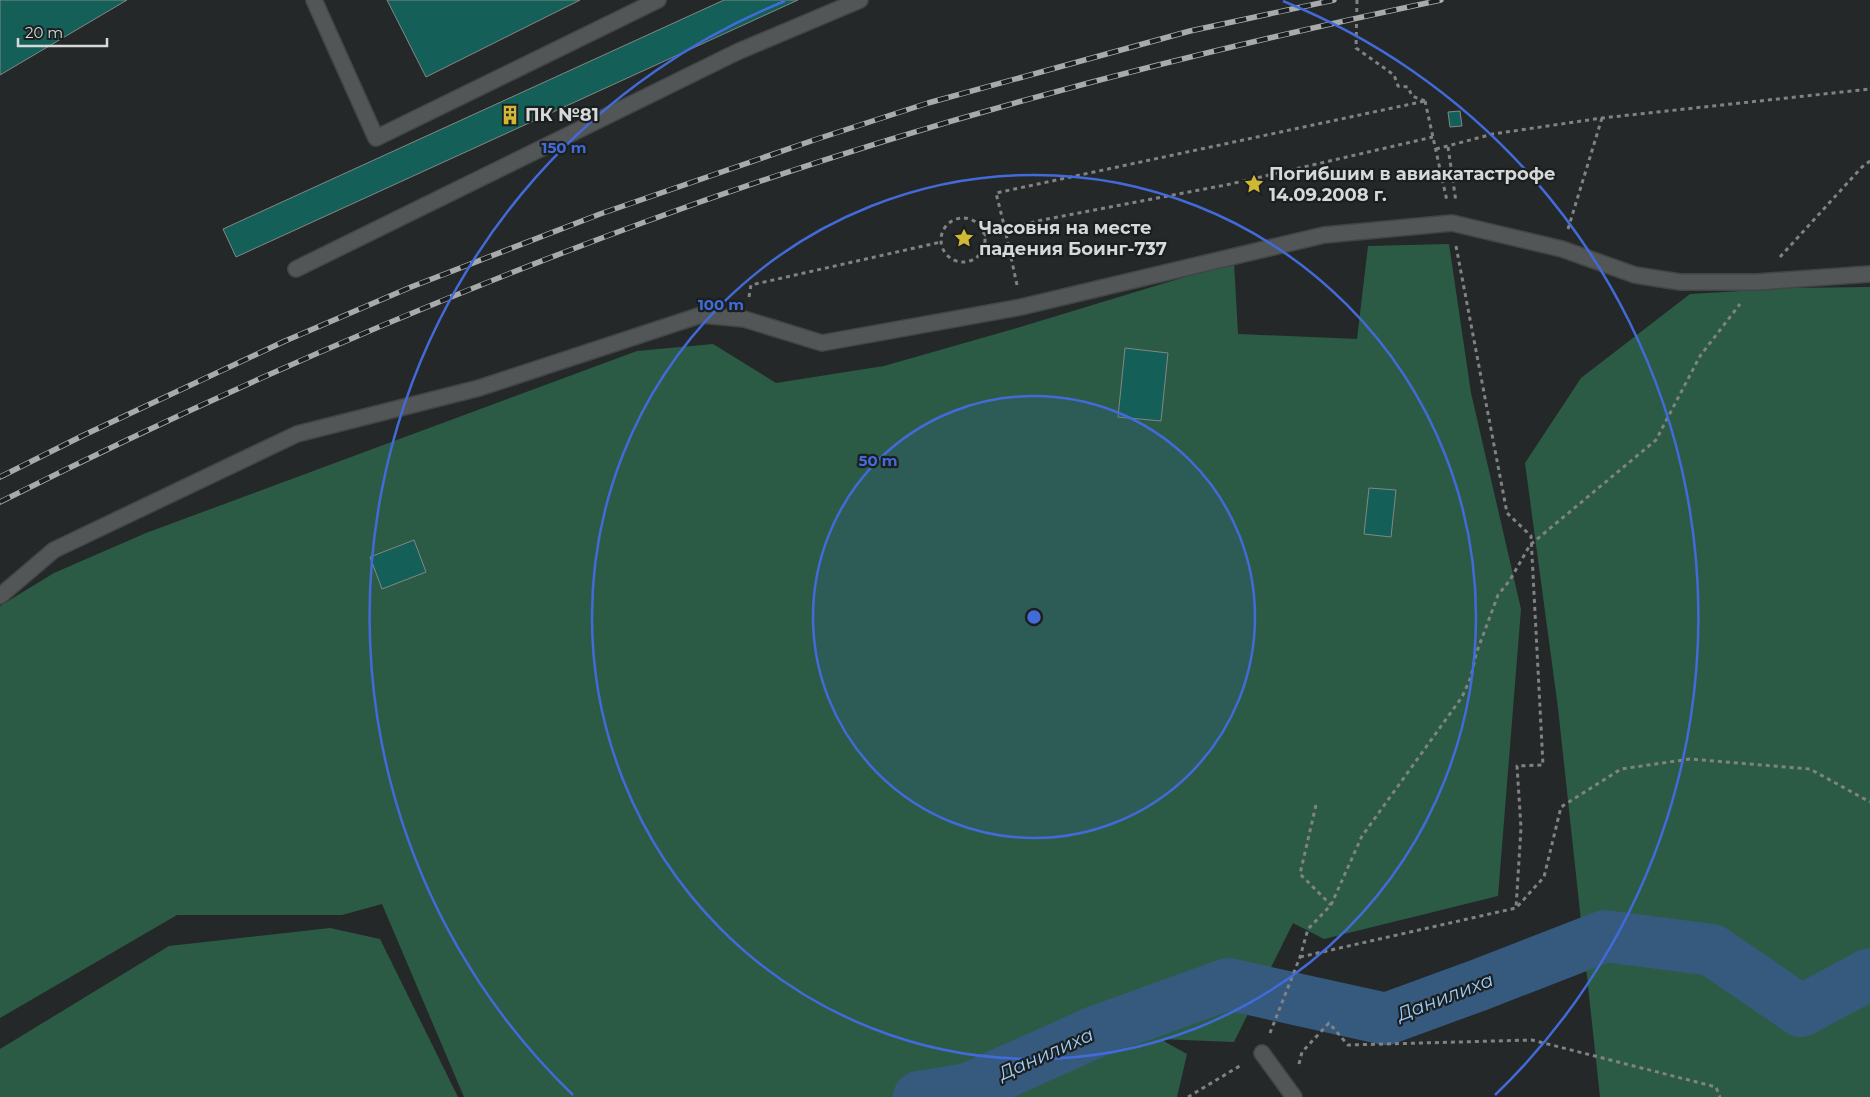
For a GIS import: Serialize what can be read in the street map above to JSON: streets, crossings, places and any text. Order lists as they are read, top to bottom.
{
  "water": ["Данилиха"],
  "places": {
    "building": ["ПК №81"],
    "place": ["Погибшим в авиакатастрофе 14.09.2008 г.", "Часовня на месте падения Боинг-737"]
  },
  "scale_bar": "20 m",
  "rings": ["150 m", "100 m", "50 m"]
}
